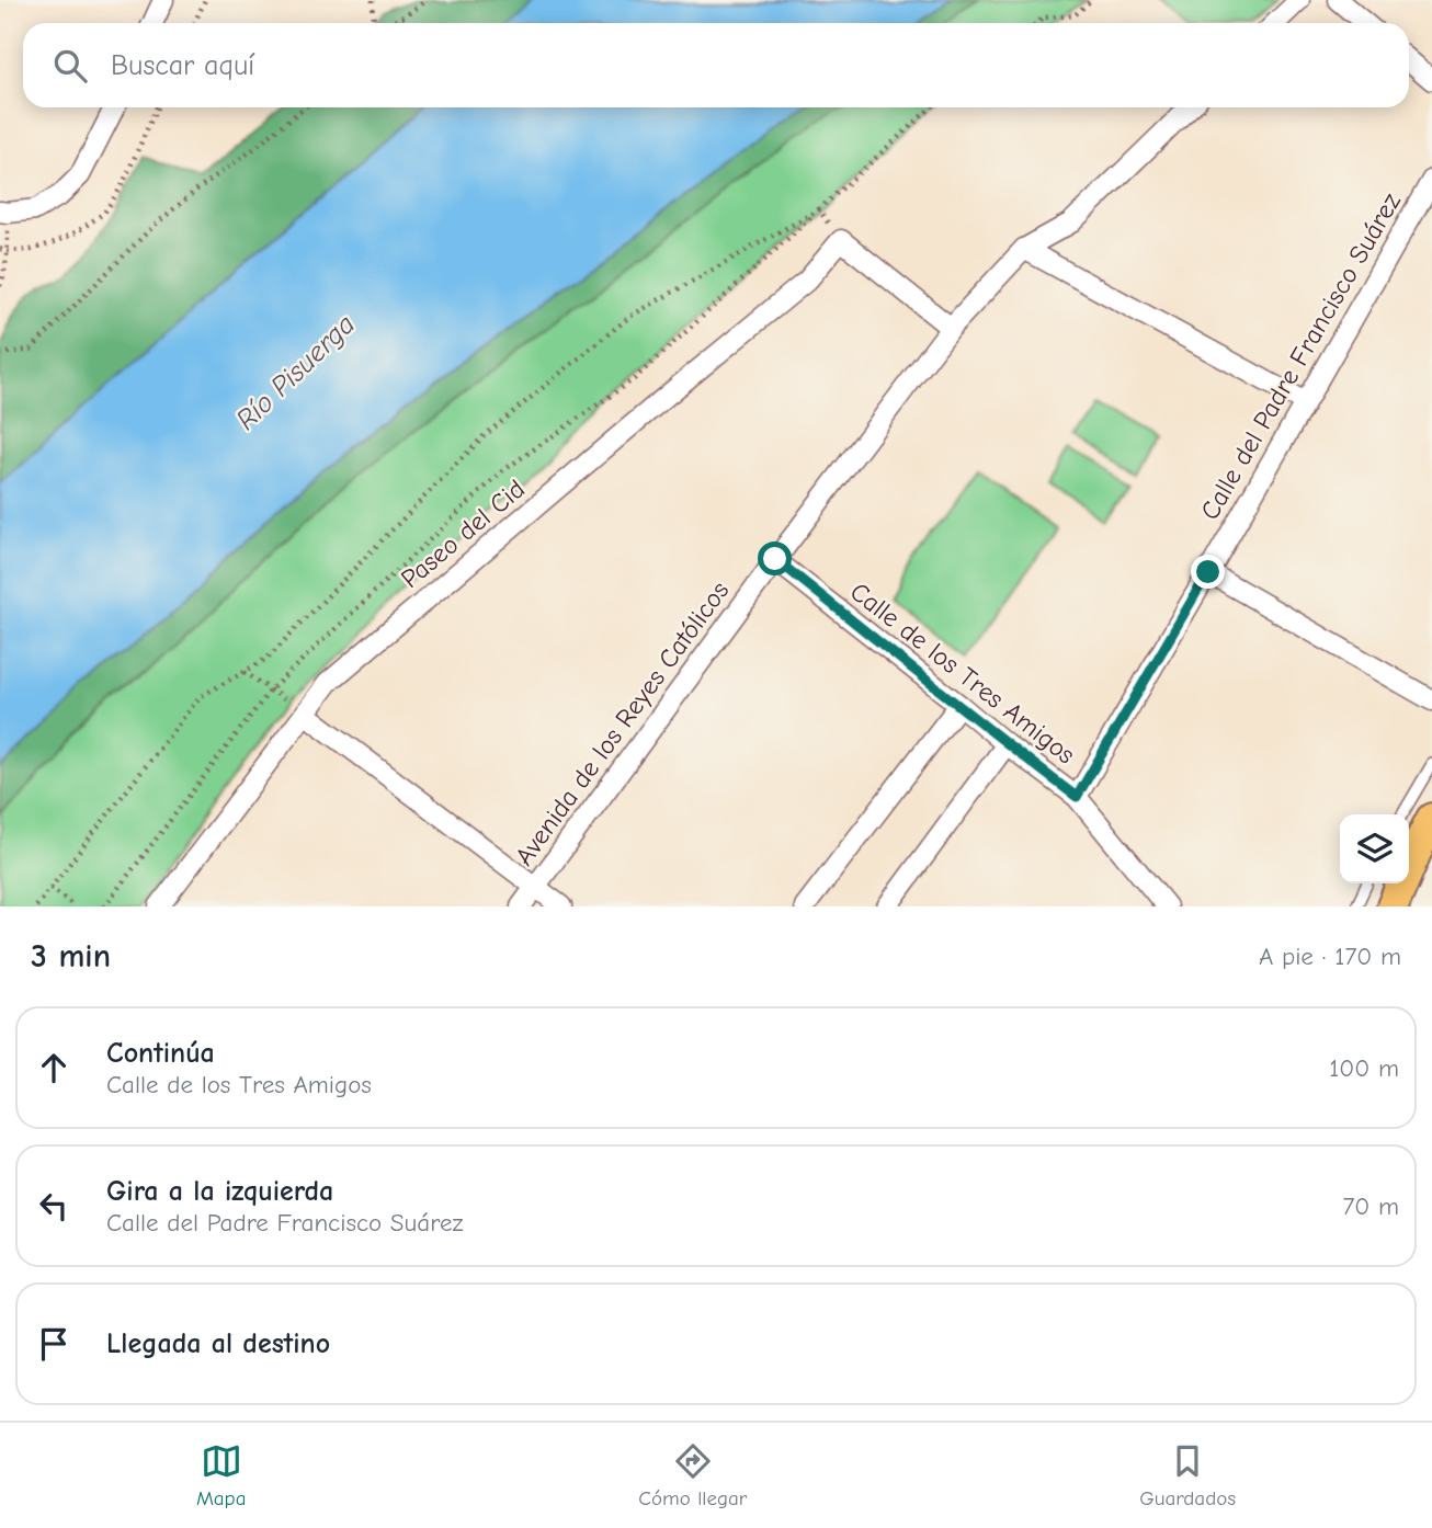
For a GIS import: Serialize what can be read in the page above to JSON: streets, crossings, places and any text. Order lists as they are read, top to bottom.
{
  "streets": {
    "street": [
      "Calle del Padre Francisco Suárez",
      "Paseo del Cid",
      "Calle de los Tres Amigos",
      "Avenida de los Reyes Católicos"
    ]
  },
  "crossings": [
    ["Calle del Padre Francisco Suárez", "Calle de los Tres Amigos"],
    ["Paseo del Cid", "Avenida de los Reyes Católicos"],
    ["Calle de los Tres Amigos", "Avenida de los Reyes Católicos"]
  ],
  "water": ["Río Pisuerga"],
  "page": {
    "search": "Buscar aquí",
    "heading": ["3 min", "A pie · 170 m"],
    "list": [
      ["Continúa", "Calle de los Tres Amigos", "100 m"],
      ["Gira a la izquierda", "Calle del Padre Francisco Suárez", "70 m"],
      "Llegada al destino"
    ],
    "nav": ["Mapa", "Cómo llegar", "Guardados"]
  }
}
